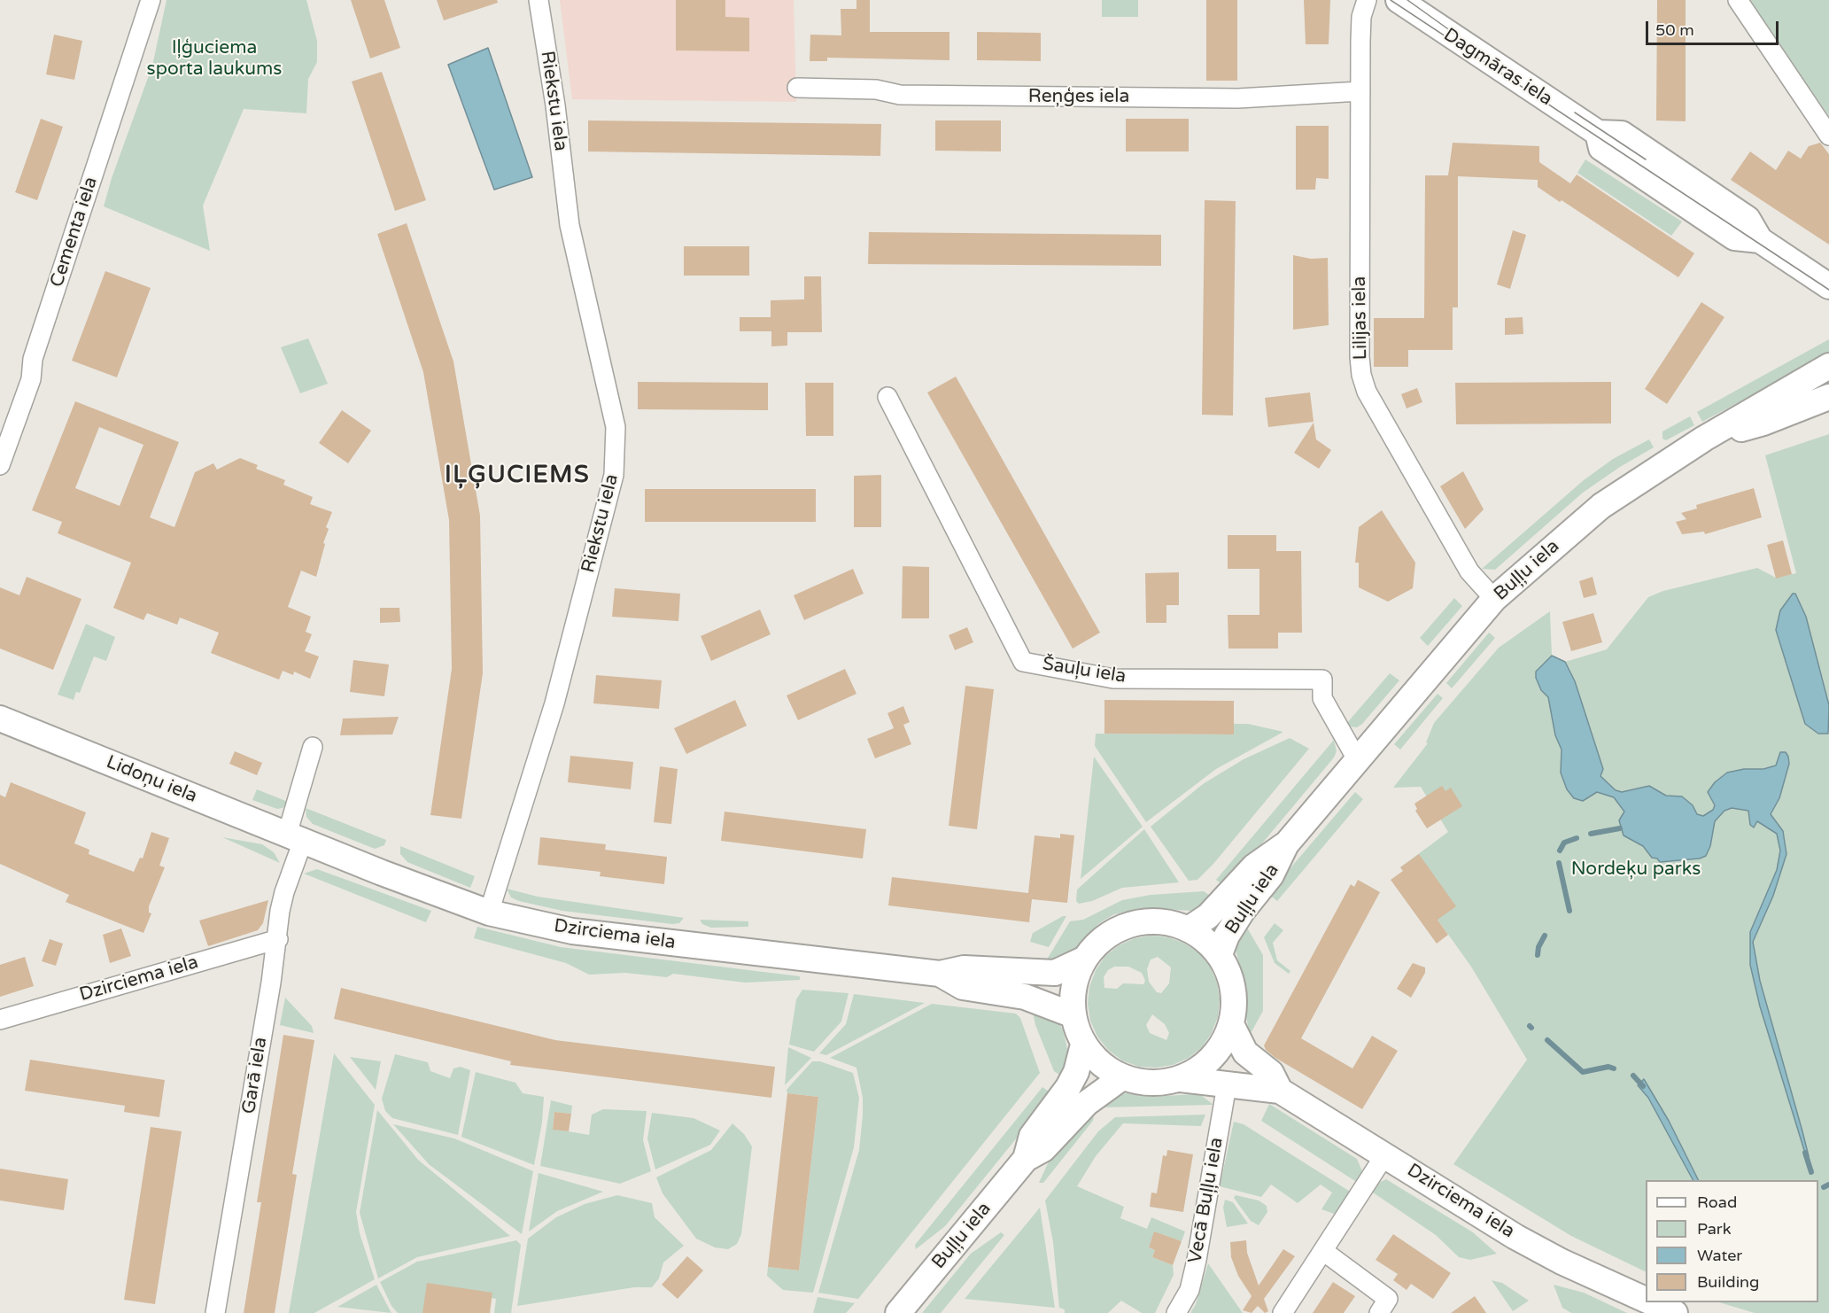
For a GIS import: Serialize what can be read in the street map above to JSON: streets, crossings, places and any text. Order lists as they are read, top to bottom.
{
  "streets": {
    "street": [
      "Dagmāras iela",
      "Reņģes iela",
      "Riekstu iela",
      "Cementa iela",
      "Lilijas iela",
      "Buļļu iela",
      "Šauļu iela",
      "Lidoņu iela",
      "Dzirciema iela",
      "Garā iela",
      "Vecā Buļļu iela"
    ]
  },
  "crossings": [
    ["Reņģes iela", "Lilijas iela"],
    ["Riekstu iela", "Dzirciema iela"],
    ["Lilijas iela", "Buļļu iela"],
    ["Buļļu iela", "Šauļu iela"],
    ["Buļļu iela", "Dzirciema iela"],
    ["Lidoņu iela", "Dzirciema iela"],
    ["Lidoņu iela", "Garā iela"],
    ["Dzirciema iela", "Garā iela"],
    ["Dzirciema iela", "Vecā Buļļu iela"]
  ],
  "districts": ["IĻĢUCIEMS"],
  "parks": ["Iļģuciema sporta laukums", "Nordeķu parks"],
  "legend": [
    "Road",
    "Park",
    "Water",
    "Building"
  ],
  "scale_bar": "50 m"
}
